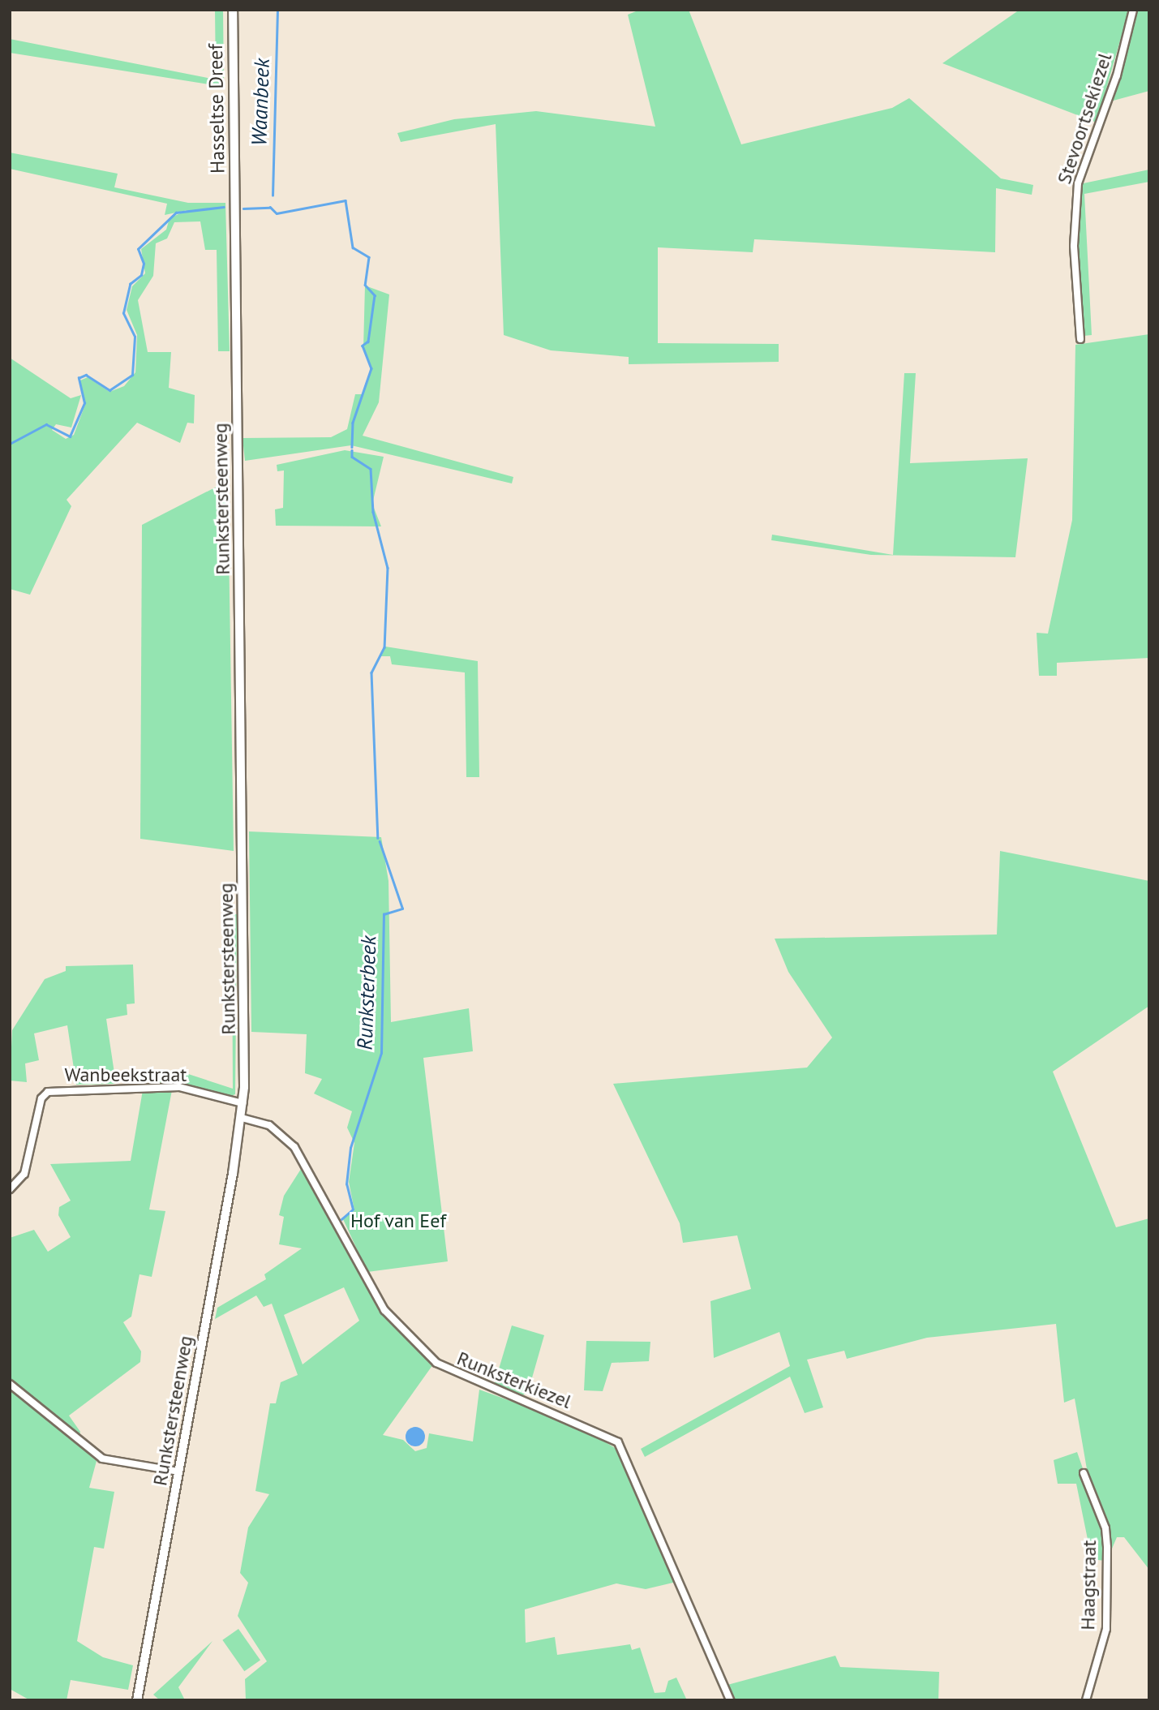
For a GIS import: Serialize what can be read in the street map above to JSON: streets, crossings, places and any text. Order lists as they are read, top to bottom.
{
  "streets": {
    "street": [
      "Hasseltse Dreef",
      "Stevoortsekiezel",
      "Runkstersteenweg",
      "Wanbeekstraat",
      "Runksterkiezel",
      "Haagstraat"
    ]
  },
  "crossings": [
    ["Hasseltse Dreef", "Runkstersteenweg"],
    ["Runkstersteenweg", "Wanbeekstraat"],
    ["Runkstersteenweg", "Runksterkiezel"]
  ],
  "water": ["Waanbeek", "Runksterbeek"],
  "parks": ["Hof van Eef"]
}
